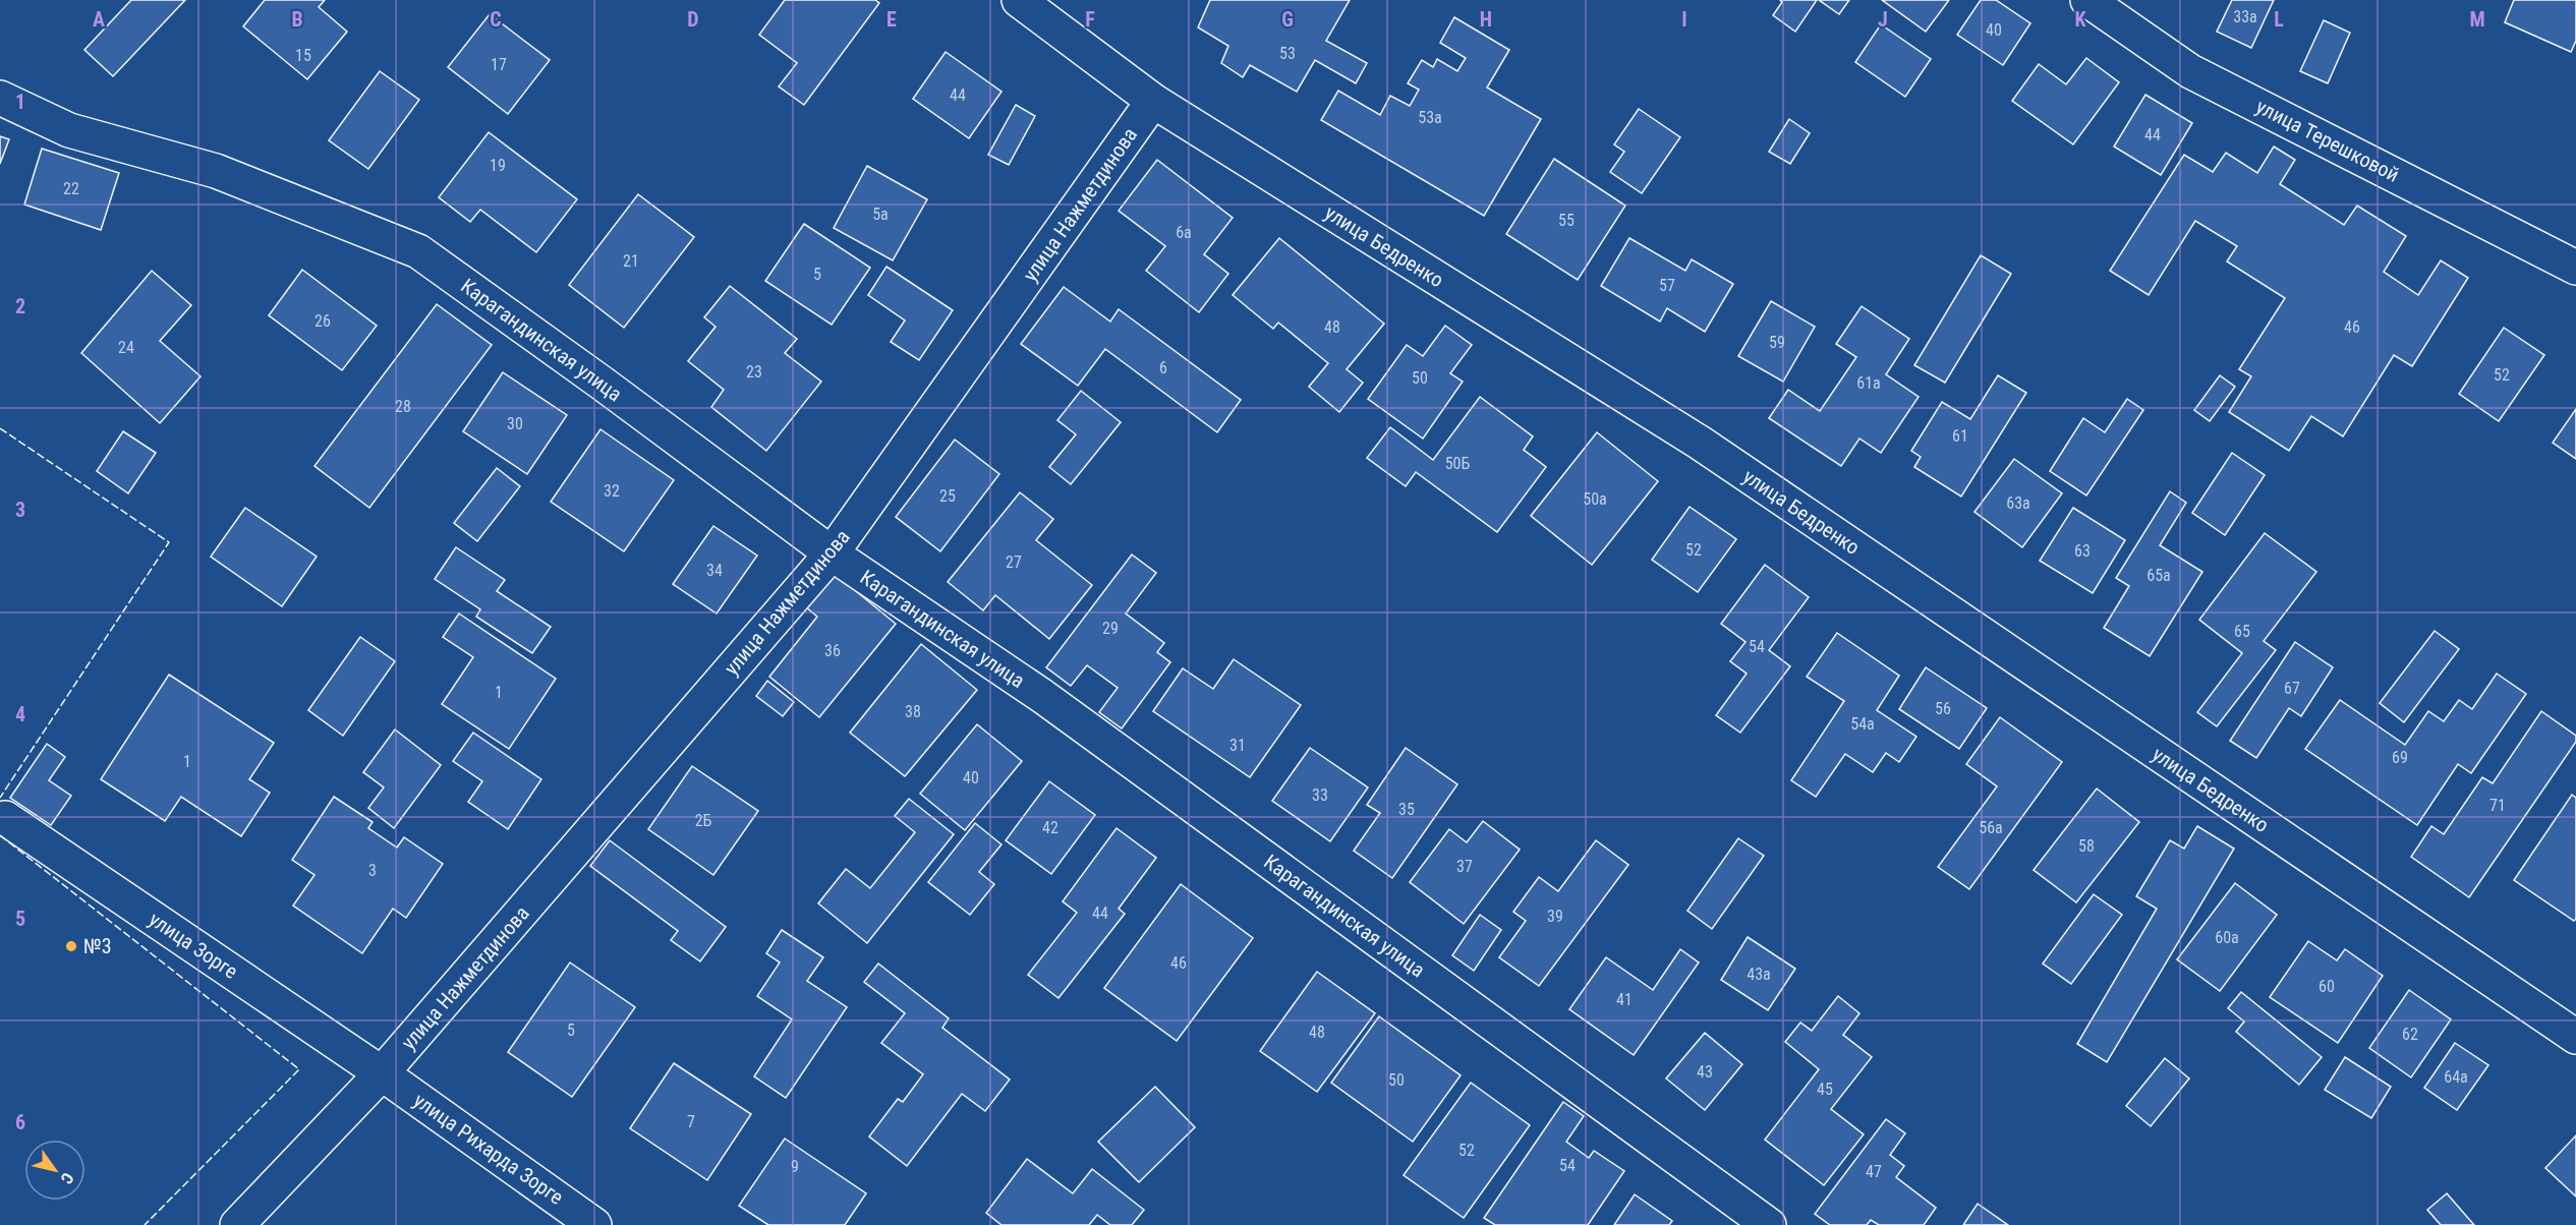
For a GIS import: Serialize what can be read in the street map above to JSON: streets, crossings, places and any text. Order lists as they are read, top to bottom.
{
  "streets": {
    "street": [
      "улица Терешковой",
      "улица Нажметдинова",
      "улица Бедренко",
      "Карагандинская улица",
      "улица Зорге",
      "улица Рихарда Зорге"
    ]
  },
  "crossings": [
    ["улица Нажметдинова", "улица Бедренко"],
    ["улица Нажметдинова", "Карагандинская улица"],
    ["улица Нажметдинова", "улица Зорге"],
    ["улица Нажметдинова", "улица Рихарда Зорге"],
    ["улица Зорге", "улица Рихарда Зорге"]
  ],
  "places": ["№3"],
  "house_numbers": [
    "33а",
    "40",
    "53",
    "15",
    "17",
    "44",
    "53а",
    "44",
    "19",
    "22",
    "5а",
    "55",
    "6а",
    "21",
    "5",
    "57",
    "26",
    "48",
    "46",
    "59",
    "24",
    "6",
    "23",
    "52",
    "50",
    "61а",
    "28",
    "30",
    "61",
    "50Б",
    "32",
    "25",
    "50а",
    "63а",
    "52",
    "63",
    "27",
    "34",
    "65а",
    "29",
    "65",
    "54",
    "36",
    "67",
    "1",
    "56",
    "38",
    "54а",
    "31",
    "69",
    "1",
    "40",
    "33",
    "71",
    "35",
    "2Б",
    "42",
    "56а",
    "58",
    "37",
    "3",
    "44",
    "39",
    "60а",
    "46",
    "43а",
    "60",
    "41",
    "5",
    "48",
    "62",
    "43",
    "64а",
    "50",
    "45",
    "7",
    "52",
    "54",
    "9",
    "47"
  ],
  "north": "bottom right",
  "grid": {
    "columns": [
      "A",
      "B",
      "C",
      "D",
      "E",
      "F",
      "G",
      "H",
      "I",
      "J",
      "K",
      "L",
      "M"
    ],
    "rows": [
      "1",
      "2",
      "3",
      "4",
      "5",
      "6"
    ]
  }
}
